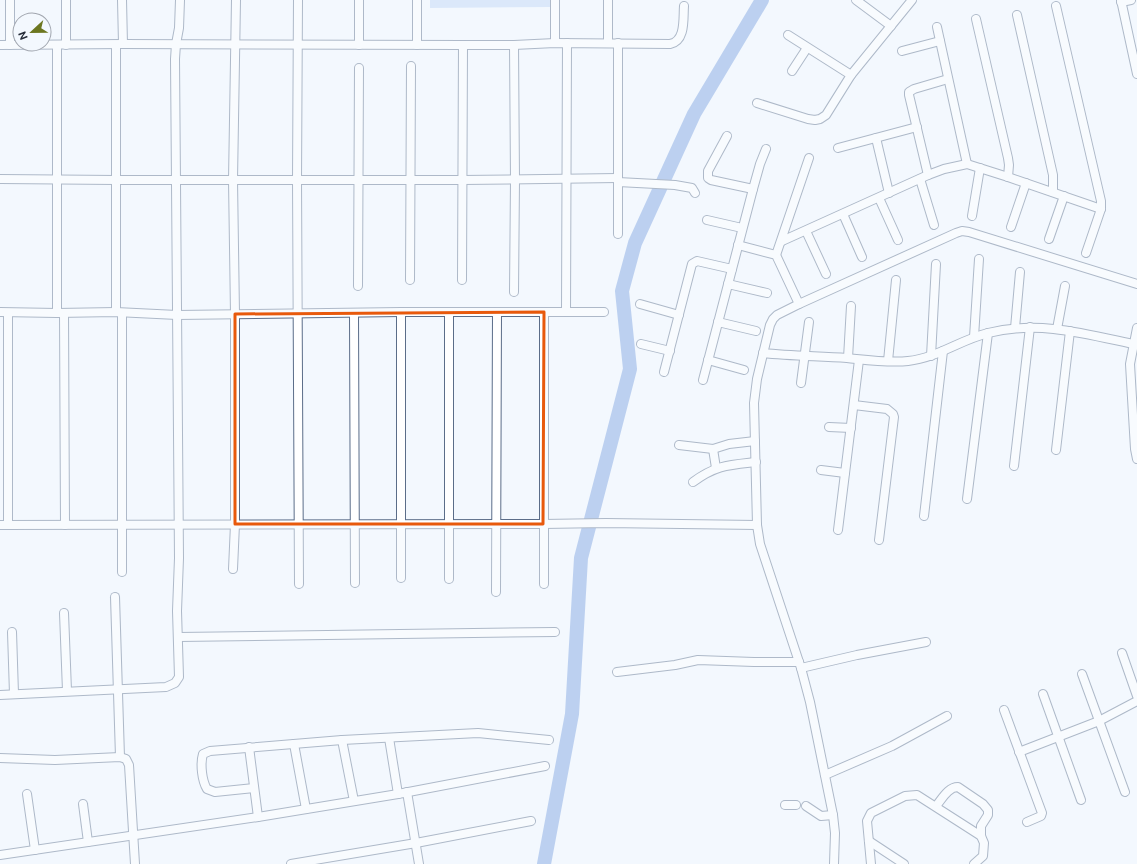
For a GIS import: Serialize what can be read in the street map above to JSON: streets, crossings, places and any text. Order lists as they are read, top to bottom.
{
  "north": "left"
}
